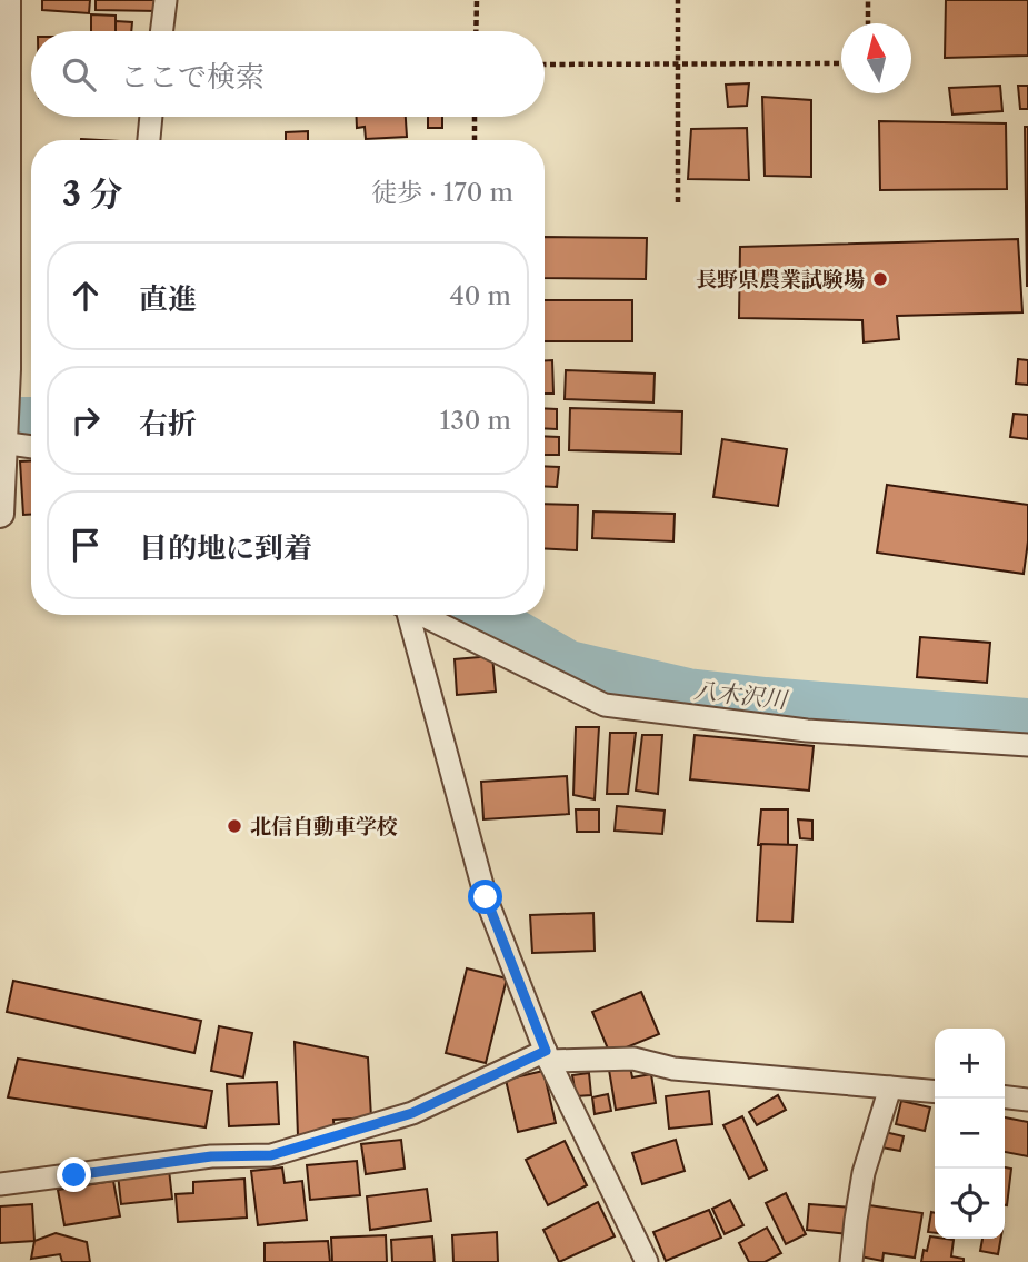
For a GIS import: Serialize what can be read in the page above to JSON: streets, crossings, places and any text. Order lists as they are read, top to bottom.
{
  "water": ["八木沢川"],
  "places": ["長野県農業試験場", "北信自動車学校"],
  "north": "top",
  "page": {
    "search": "ここで検索",
    "heading": ["3 分", "徒歩 · 170 m"],
    "list": [
      ["直進", "40 m"],
      ["右折", "130 m"],
      "目的地に到着"
    ],
    "map_buttons": ["+", "−"]
  }
}
